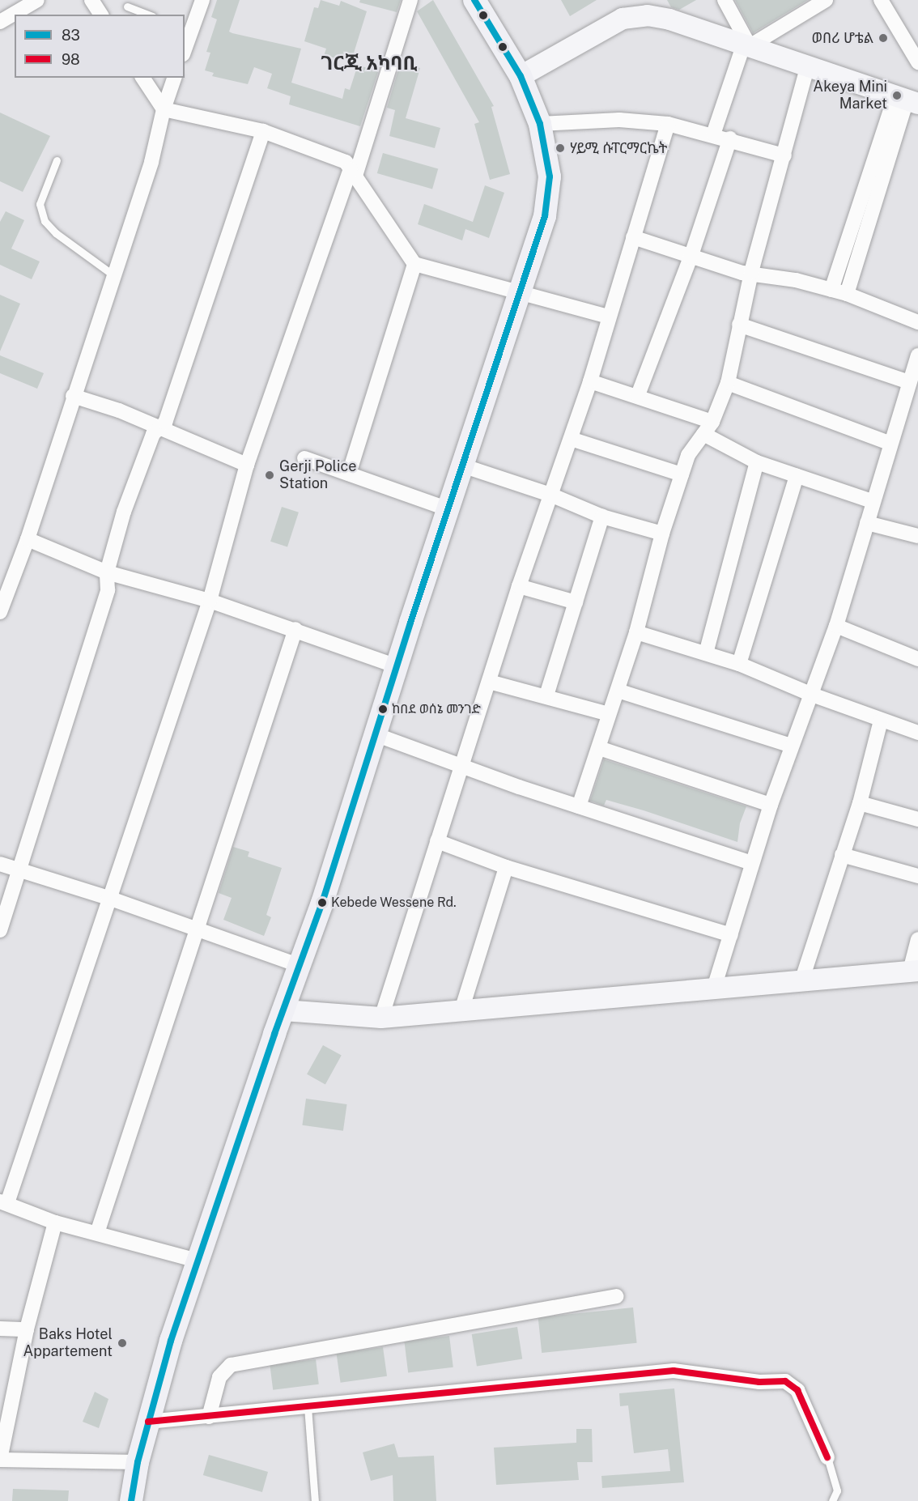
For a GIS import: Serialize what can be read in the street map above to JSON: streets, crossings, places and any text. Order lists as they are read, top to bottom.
{
  "districts": ["ገርጂ አካባቢ"],
  "places": [
    "ወበሪ ሆቴል",
    "Akeya Mini Market",
    "ሃይሚ ሱፐርማርኬት",
    "Gerji Police Station",
    "ከበደ ወሰኔ መንገድ",
    "Kebede Wessene Rd.",
    "Baks Hotel Appartement"
  ],
  "lines": ["transit line 83", "transit line 98"],
  "legend": ["83", "98"]
}
